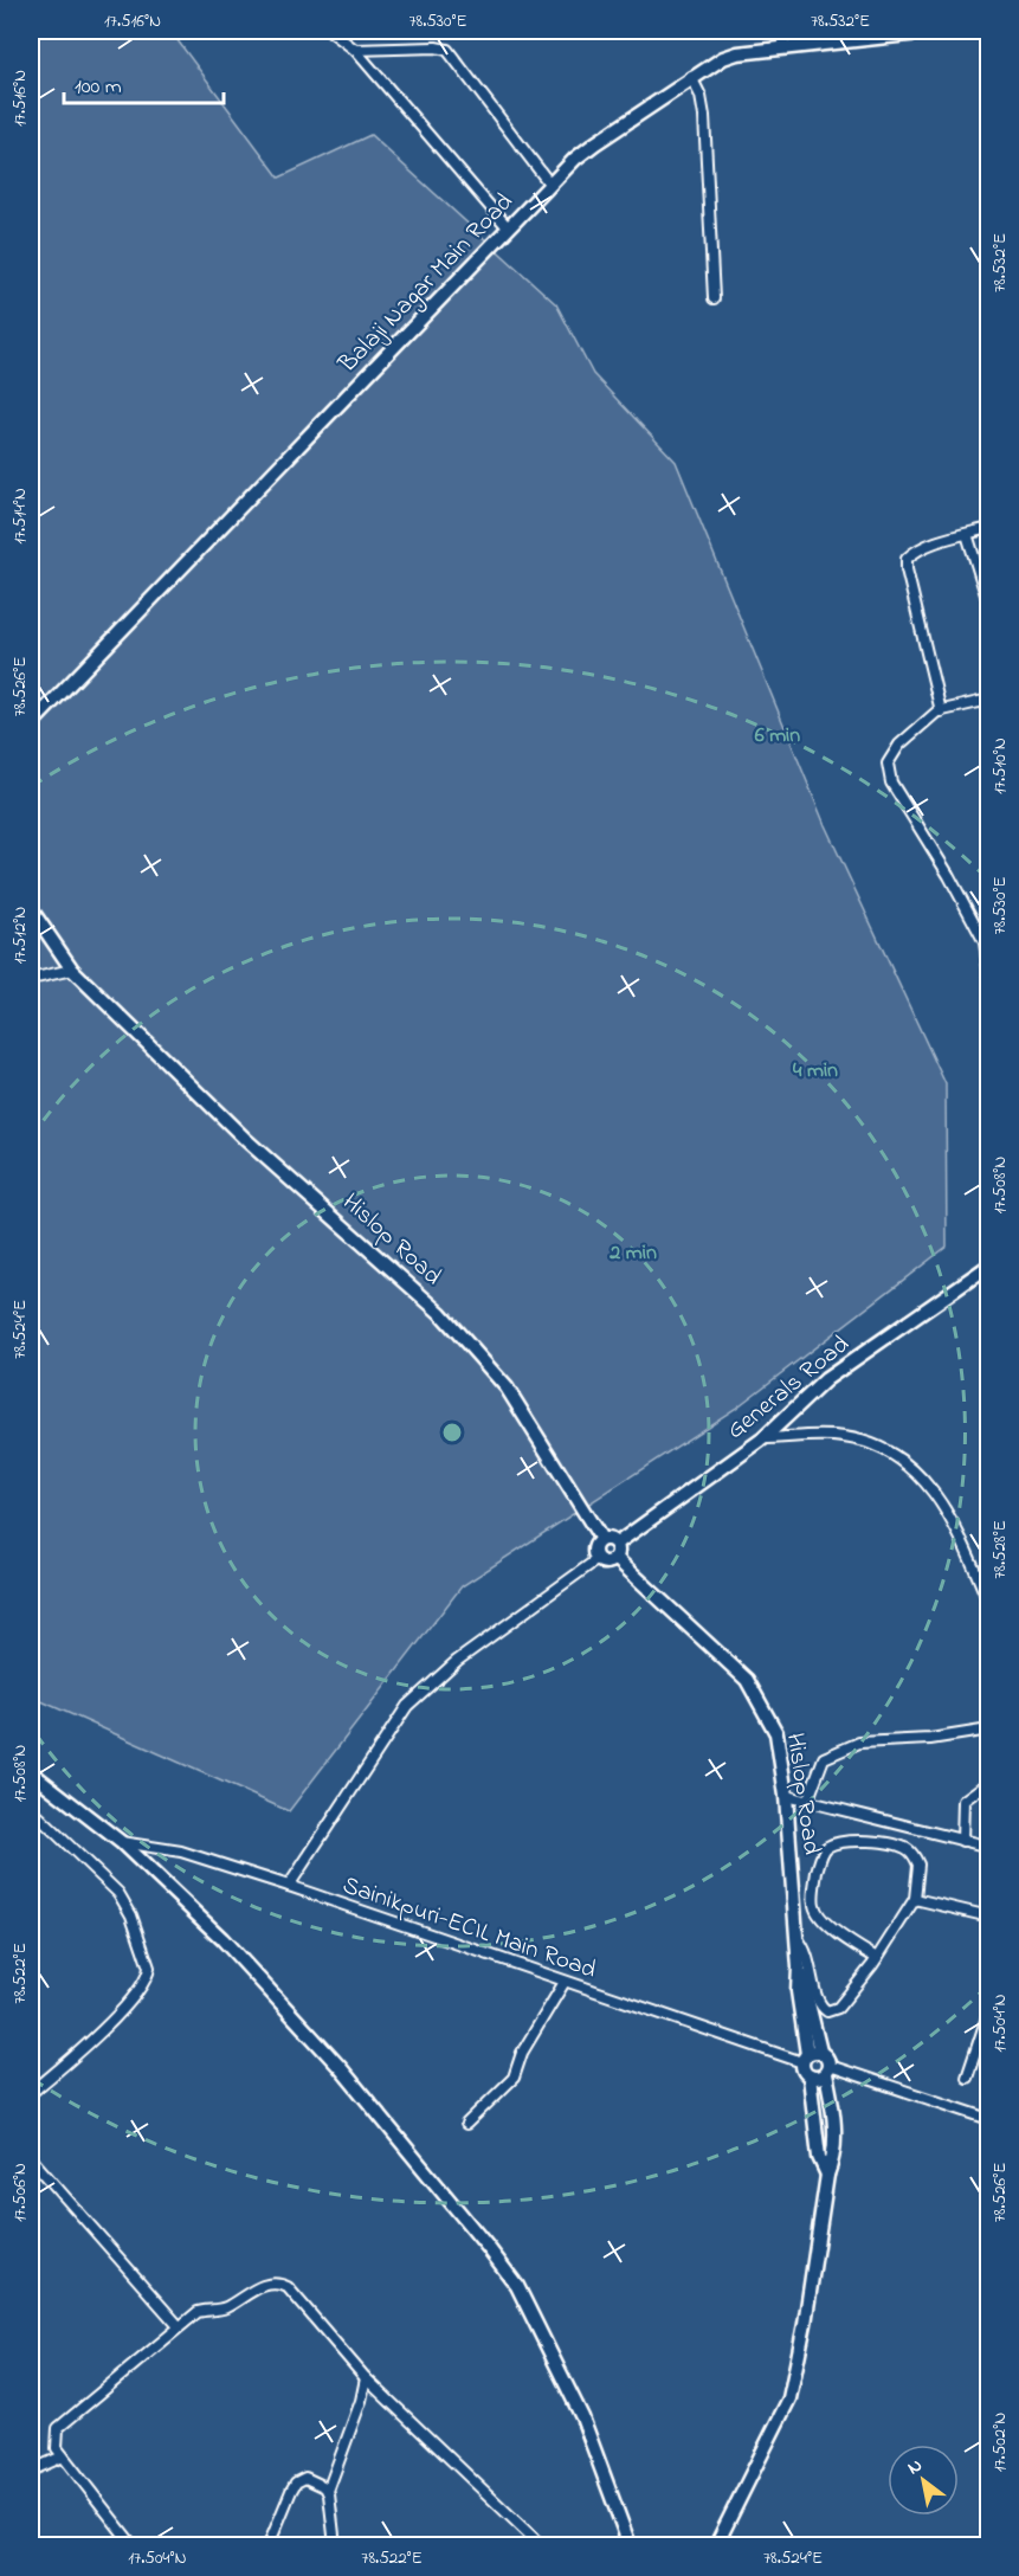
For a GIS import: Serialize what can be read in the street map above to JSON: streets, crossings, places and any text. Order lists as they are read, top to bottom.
{
  "streets": {
    "street": [
      "Balaji Nagar Main Road",
      "Hislop Road",
      "Generals Road",
      "Sainikpuri-ECIL Main Road"
    ]
  },
  "crossings": [
    ["Hislop Road", "Generals Road"],
    ["Hislop Road", "Sainikpuri-ECIL Main Road"]
  ],
  "scale_bar": "100 m",
  "north": "top left",
  "coordinates": [
    "17.516°N",
    "78.530°E",
    "78.532°E",
    "17.514°N",
    "78.526°E",
    "17.510°N",
    "17.512°N",
    "17.508°N",
    "78.524°E",
    "78.528°E",
    "78.522°E",
    "17.504°N",
    "17.506°N",
    "17.502°N"
  ],
  "rings": ["6 min", "4 min", "2 min"]
}
